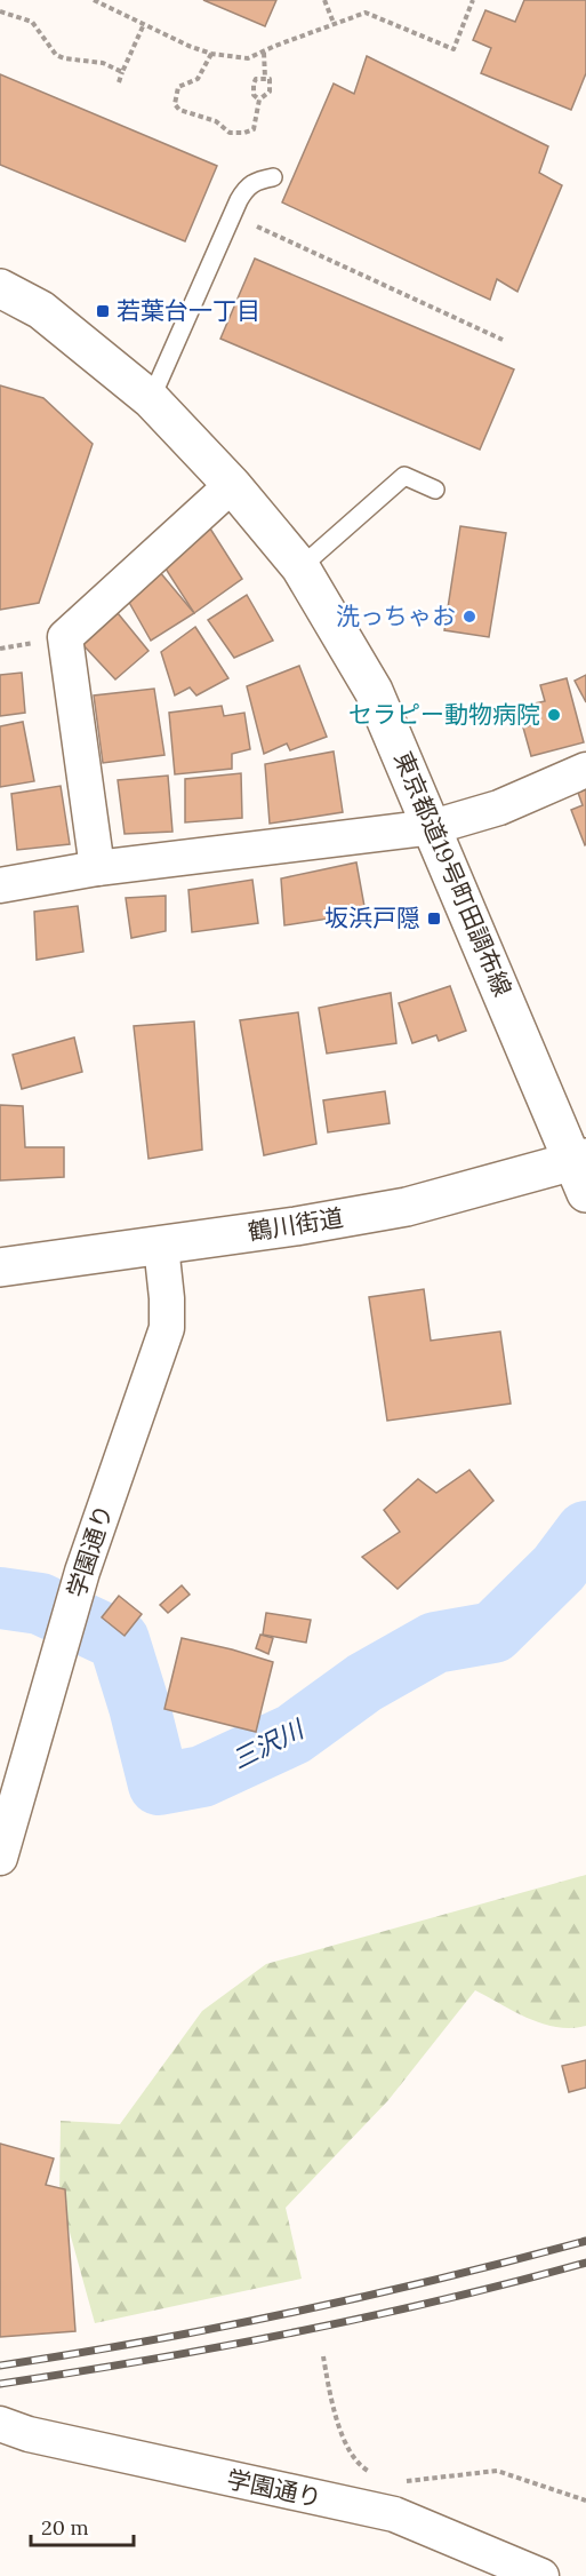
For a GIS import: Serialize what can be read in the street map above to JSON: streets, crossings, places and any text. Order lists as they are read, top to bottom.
{
  "streets": {
    "main road": ["東京都道19号町田調布線", "鶴川街道"],
    "street": ["学園通り"]
  },
  "crossings": [
    ["東京都道19号町田調布線", "鶴川街道"],
    ["鶴川街道", "学園通り"]
  ],
  "water": ["三沢川"],
  "places": {
    "transit": ["若葉台一丁目", "坂浜戸隠"],
    "other": ["洗っちゃお", "セラピー動物病院"]
  },
  "scale_bar": "20 m"
}
